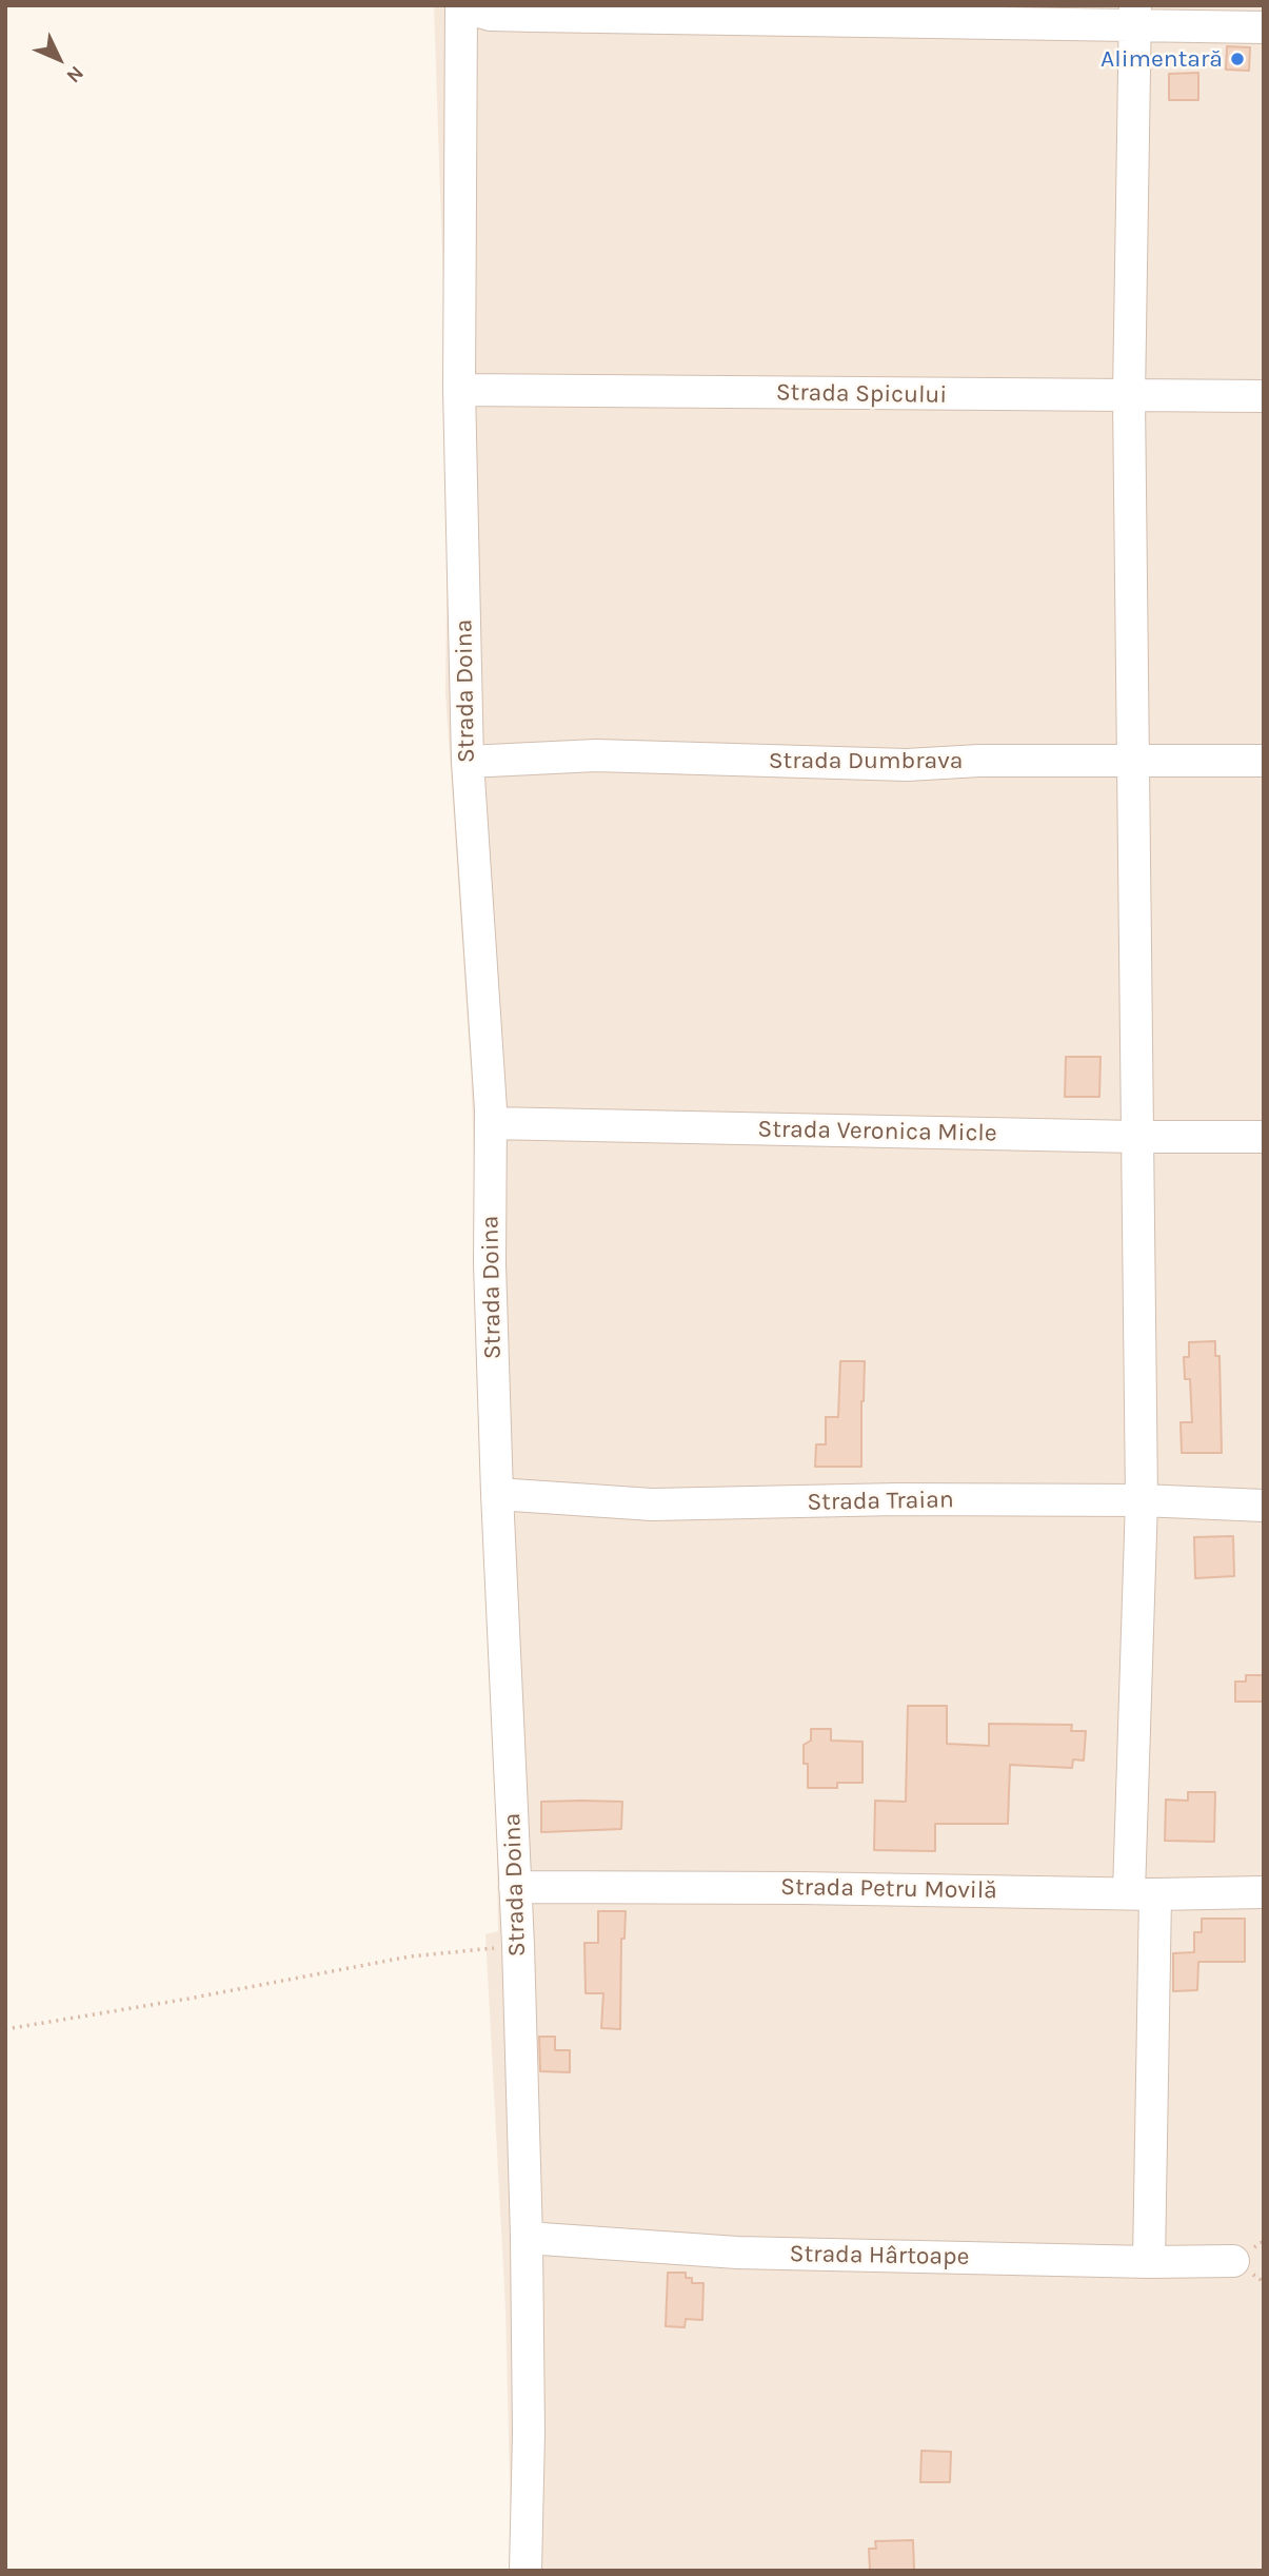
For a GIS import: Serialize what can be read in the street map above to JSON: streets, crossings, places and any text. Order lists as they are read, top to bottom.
{
  "streets": {
    "street": [
      "Strada Spicului",
      "Strada Doina",
      "Strada Dumbrava",
      "Strada Veronica Micle",
      "Strada Traian",
      "Strada Petru Movilă",
      "Strada Hârtoape"
    ]
  },
  "crossings": [
    ["Strada Spicului", "Strada Doina"],
    ["Strada Doina", "Strada Dumbrava"],
    ["Strada Doina", "Strada Veronica Micle"],
    ["Strada Doina", "Strada Traian"],
    ["Strada Doina", "Strada Petru Movilă"],
    ["Strada Doina", "Strada Hârtoape"]
  ],
  "places": ["Alimentară"],
  "north": "bottom right"
}
